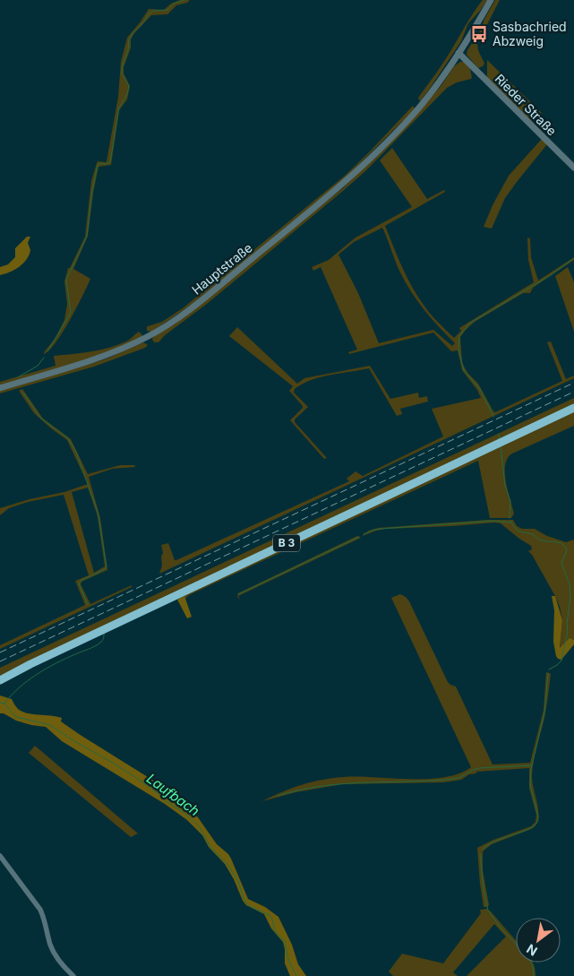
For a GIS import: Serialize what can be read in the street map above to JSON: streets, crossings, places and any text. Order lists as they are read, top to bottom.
{
  "streets": {
    "main road": ["B 3"],
    "street": ["Rieder Straße", "Hauptstraße"]
  },
  "crossings": [
    ["Rieder Straße", "Hauptstraße"]
  ],
  "water": ["Laufbach"],
  "places": {
    "bus stop": ["Sasbachried Abzweig"]
  },
  "north": "bottom left"
}
